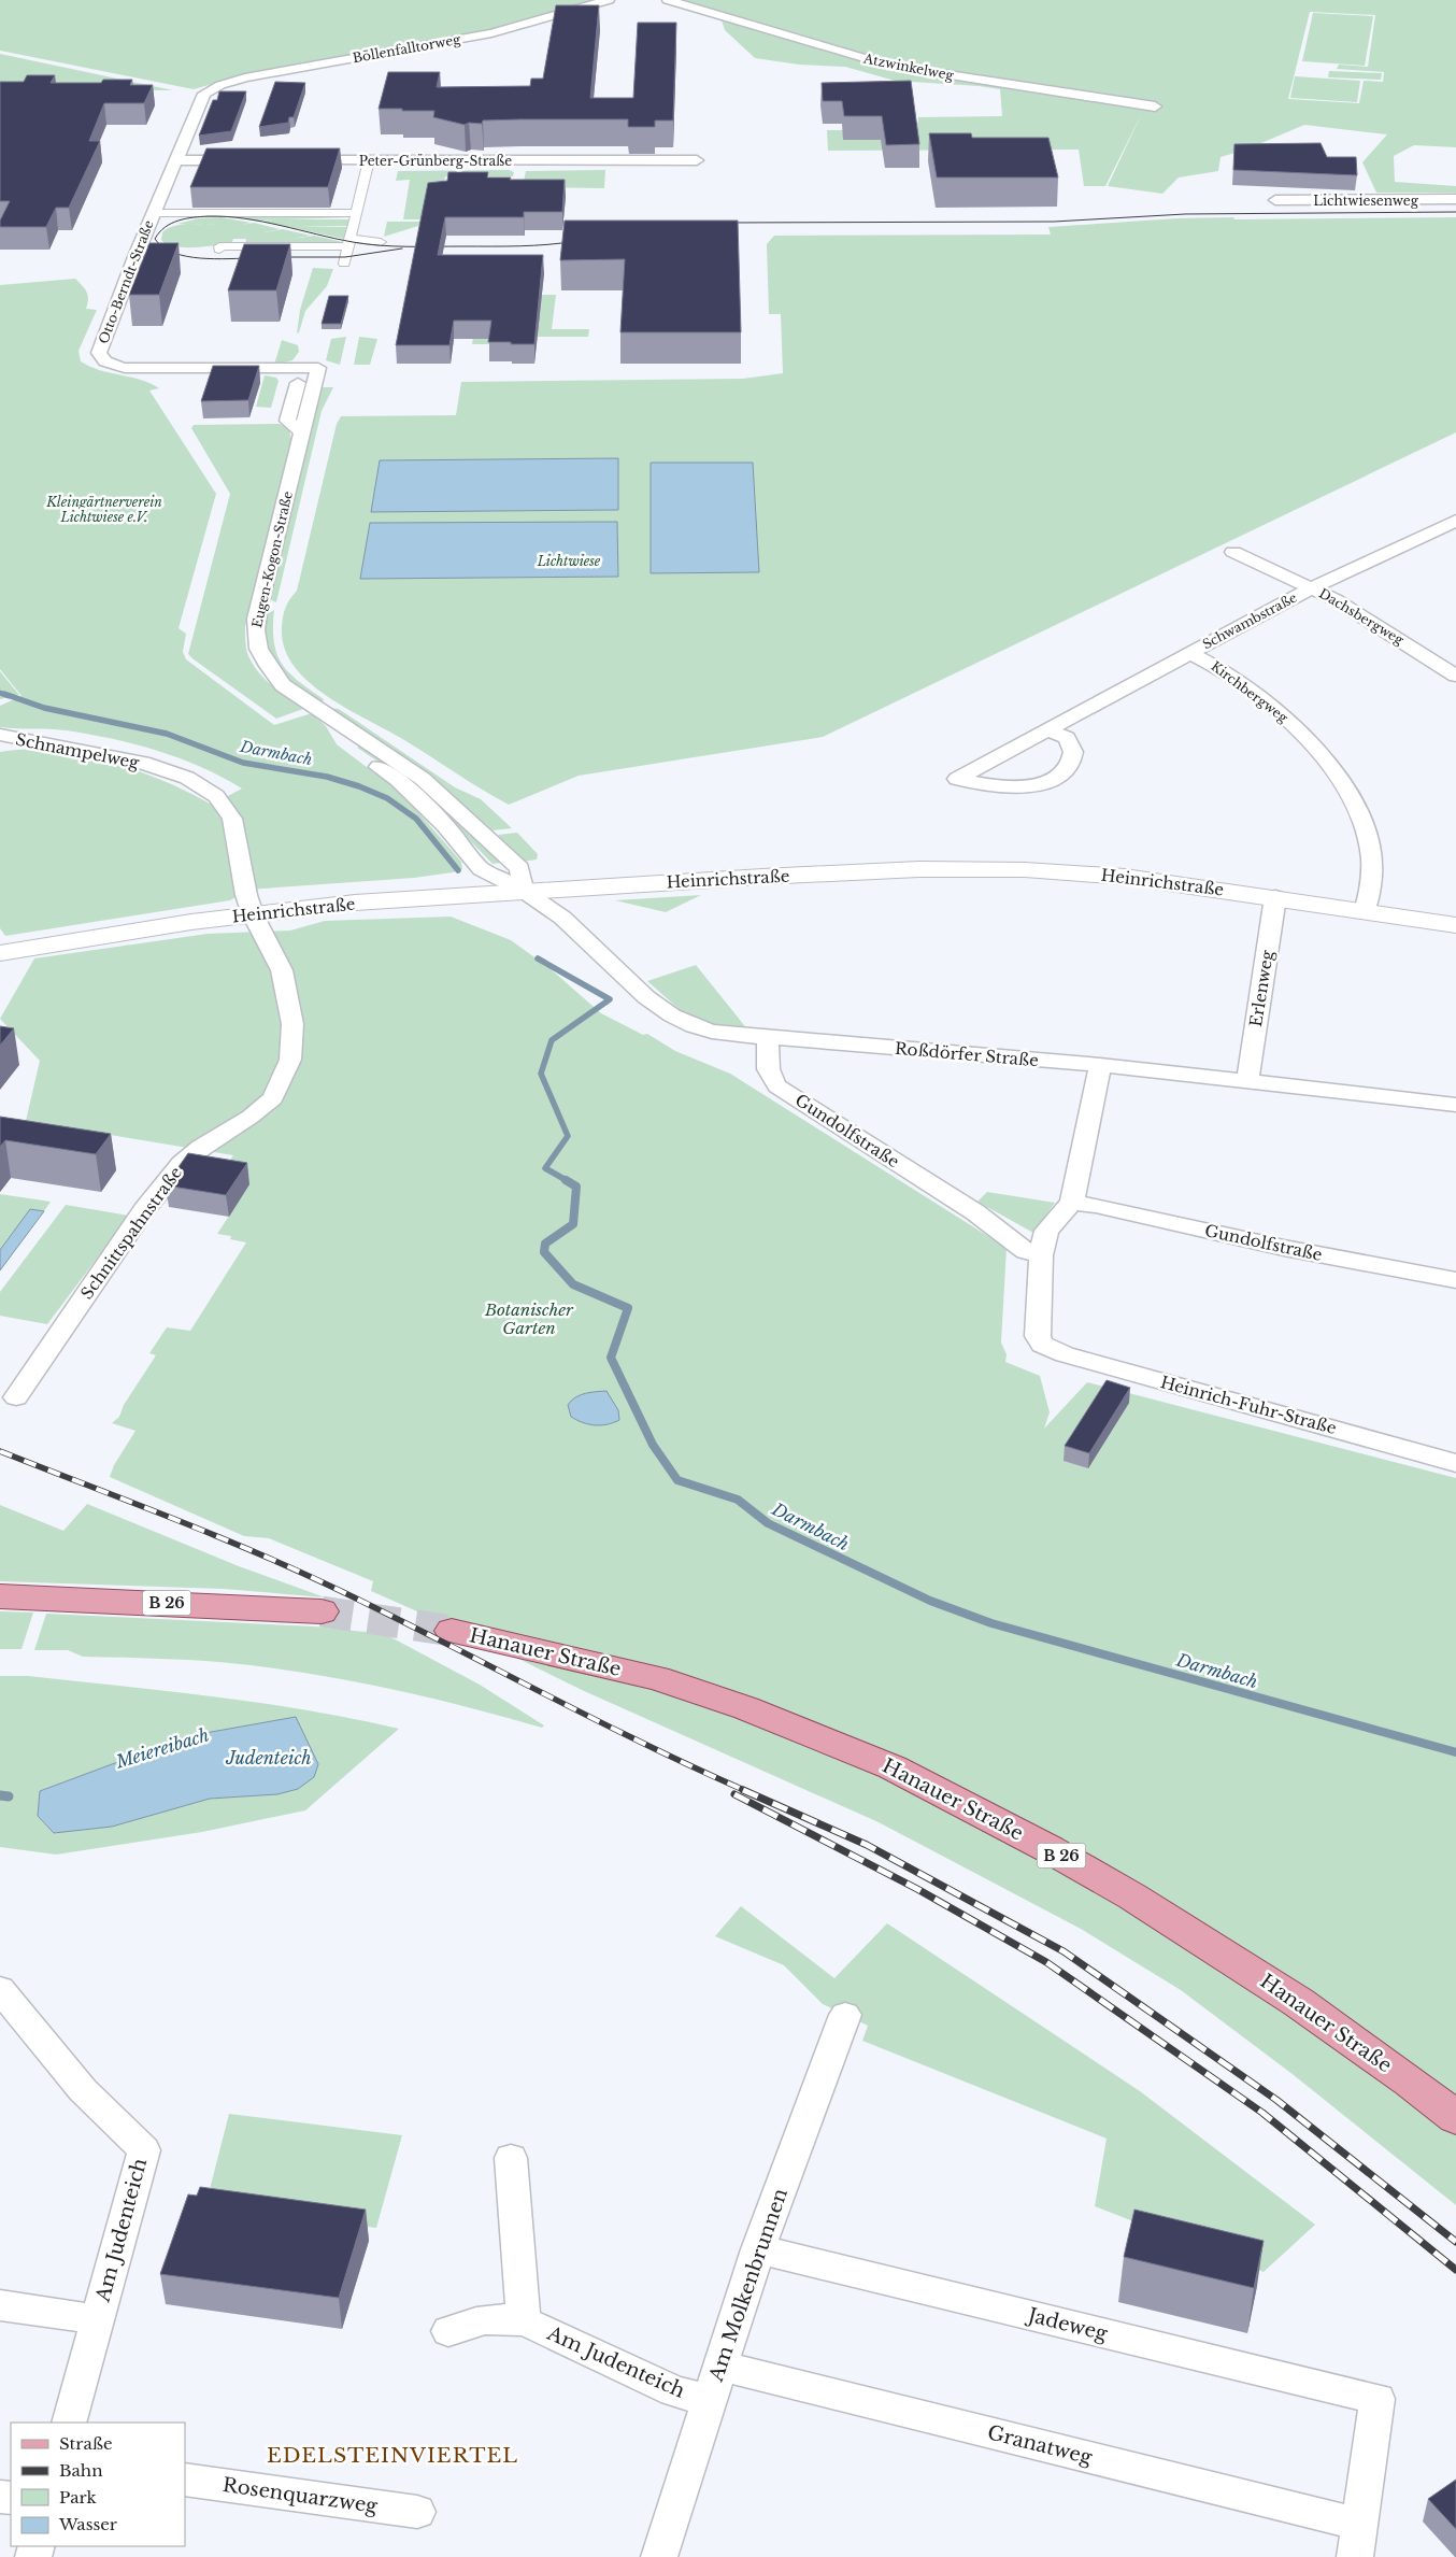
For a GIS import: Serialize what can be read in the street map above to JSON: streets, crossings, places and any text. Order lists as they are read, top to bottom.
{
  "streets": {
    "main road": ["Heinrichstraße", "B 26", "Hanauer Straße"],
    "street": [
      "Böllenfalltorweg",
      "Atzwinkelweg",
      "Peter-Grünberg-Straße",
      "Lichtwiesenweg",
      "Otto-Berndt-Straße",
      "Eugen-Kogon-Straße",
      "Dachsbergweg",
      "Schwambstraße",
      "Kirchbergweg",
      "Schnampelweg",
      "Erlenweg",
      "Roßdörfer Straße",
      "Gundolfstraße",
      "Schnittspahnstraße",
      "Heinrich-Fuhr-Straße",
      "Am Judenteich",
      "Am Molkenbrunnen",
      "Jadeweg",
      "Granatweg",
      "Rosenquarzweg"
    ]
  },
  "crossings": [
    ["Böllenfalltorweg", "Otto-Berndt-Straße"],
    ["Otto-Berndt-Straße", "Eugen-Kogon-Straße"],
    ["Eugen-Kogon-Straße", "Heinrichstraße"],
    ["Eugen-Kogon-Straße", "Roßdörfer Straße"],
    ["Dachsbergweg", "Schwambstraße"],
    ["Schwambstraße", "Kirchbergweg"],
    ["Kirchbergweg", "Heinrichstraße"],
    ["Schnampelweg", "Heinrichstraße"],
    ["Schnampelweg", "Schnittspahnstraße"],
    ["Heinrichstraße", "Erlenweg"],
    ["Heinrichstraße", "Roßdörfer Straße"],
    ["Heinrichstraße", "Schnittspahnstraße"],
    ["Erlenweg", "Roßdörfer Straße"],
    ["Roßdörfer Straße", "Gundolfstraße"],
    ["Gundolfstraße", "Heinrich-Fuhr-Straße"],
    ["Am Judenteich", "Am Molkenbrunnen"],
    ["Am Molkenbrunnen", "Jadeweg"],
    ["Am Molkenbrunnen", "Granatweg"],
    ["Jadeweg", "Granatweg"]
  ],
  "districts": ["EDELSTEINVIERTEL"],
  "water": ["Darmbach", "Meiereibach", "Judenteich"],
  "parks": ["Kleingärtnerverein Lichtwiese e.V.", "Lichtwiese", "Botanischer Garten"],
  "legend": [
    "Straße",
    "Bahn",
    "Park",
    "Wasser"
  ]
}
